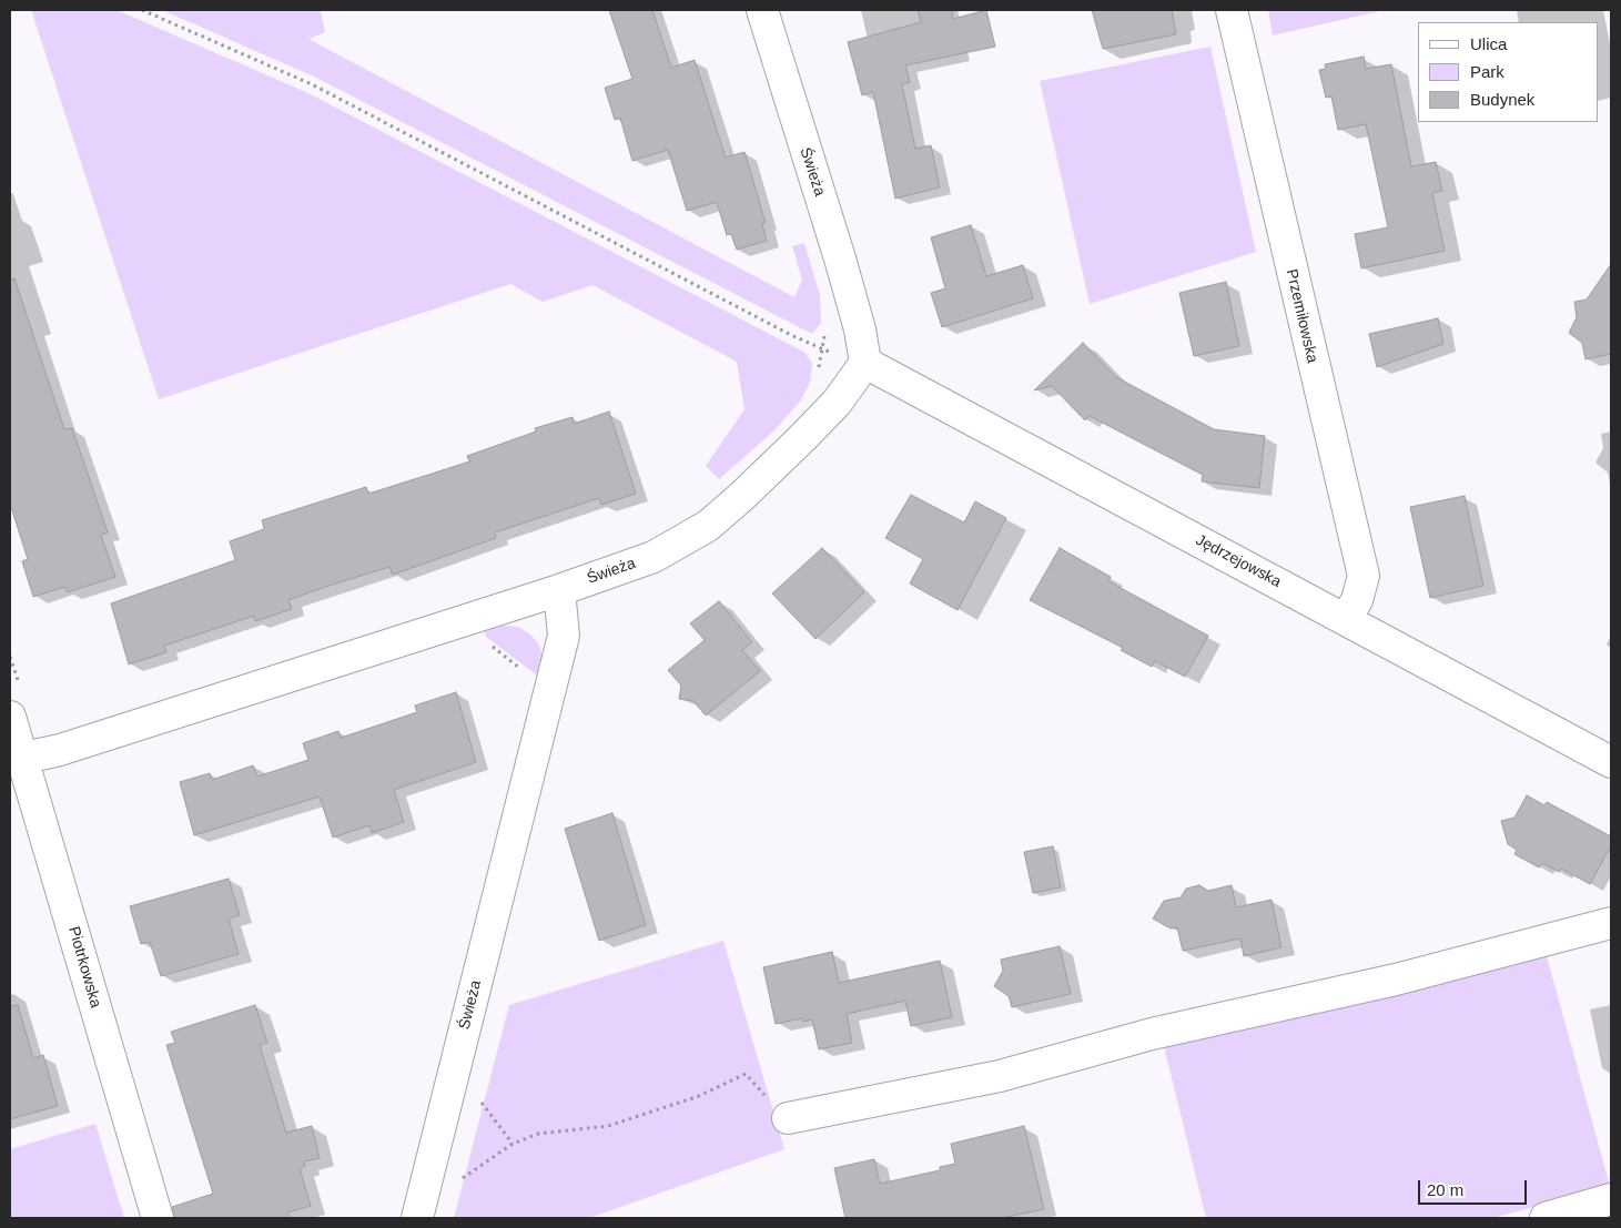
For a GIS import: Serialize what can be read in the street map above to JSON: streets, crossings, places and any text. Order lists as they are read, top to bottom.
{
  "streets": {
    "street": [
      "Świeża",
      "Przemiłowska",
      "Jędrzejowska",
      "Piotrkowska"
    ]
  },
  "crossings": [
    ["Świeża", "Jędrzejowska"],
    ["Przemiłowska", "Jędrzejowska"]
  ],
  "legend": ["Ulica", "Park", "Budynek"],
  "scale_bar": "20 m"
}
